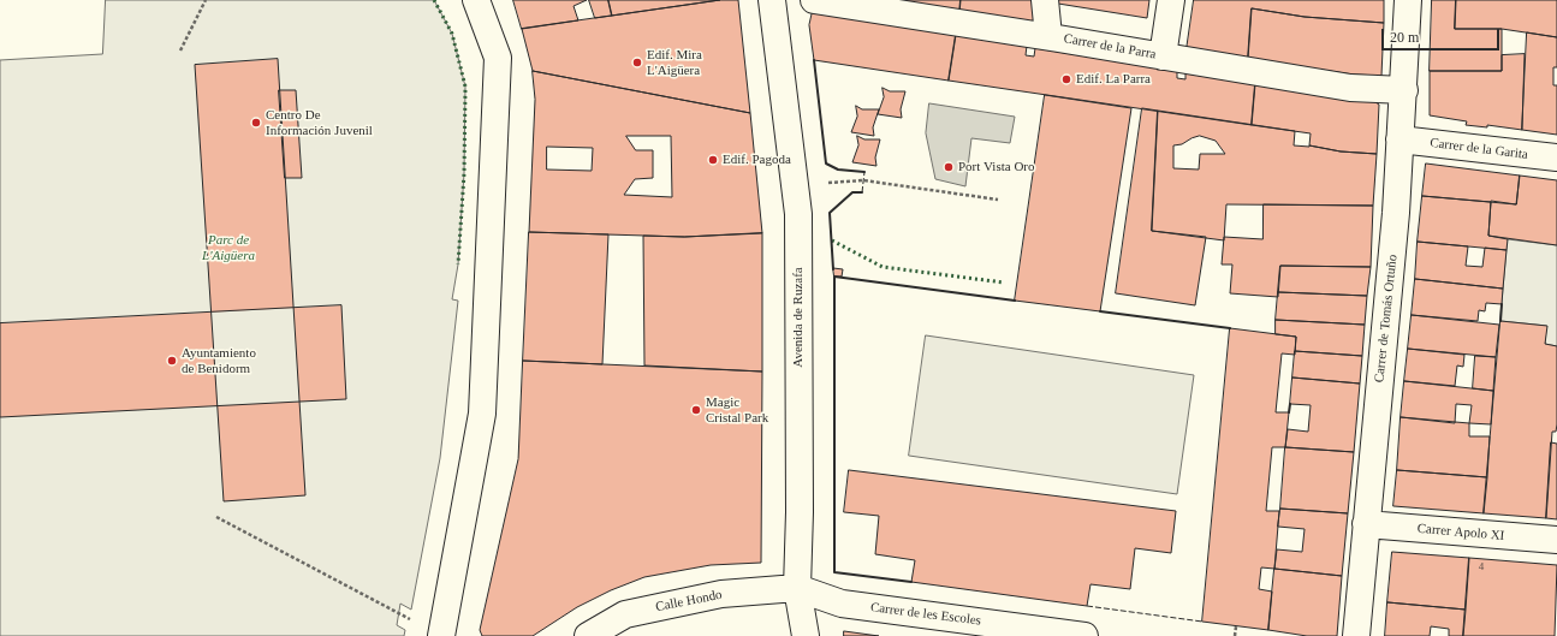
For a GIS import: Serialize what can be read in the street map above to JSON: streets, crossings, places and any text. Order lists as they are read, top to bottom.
{
  "streets": {
    "street": [
      "Carrer de la Parra",
      "Carrer de la Garita",
      "Avenida de Ruzafa",
      "Carrer de Tomás Ortuño",
      "Carrer Apolo XI",
      "Calle Hondo",
      "Carrer de les Escoles"
    ]
  },
  "crossings": [
    ["Carrer de la Parra", "Carrer de Tomás Ortuño"],
    ["Carrer de la Garita", "Carrer de Tomás Ortuño"],
    ["Avenida de Ruzafa", "Calle Hondo"],
    ["Avenida de Ruzafa", "Carrer de les Escoles"],
    ["Carrer de Tomás Ortuño", "Carrer Apolo XI"],
    ["Calle Hondo", "Carrer de les Escoles"]
  ],
  "parks": ["Parc de L'Aigüera"],
  "places": [
    "Edif. Mira L'Aigüera",
    "Edif. La Parra",
    "Centro De Información Juvenil",
    "Edif. Pagoda",
    "Port Vista Oro",
    "Ayuntamiento de Benidorm",
    "Magic Cristal Park"
  ],
  "house_numbers": ["4"],
  "scale_bar": "20 m"
}
